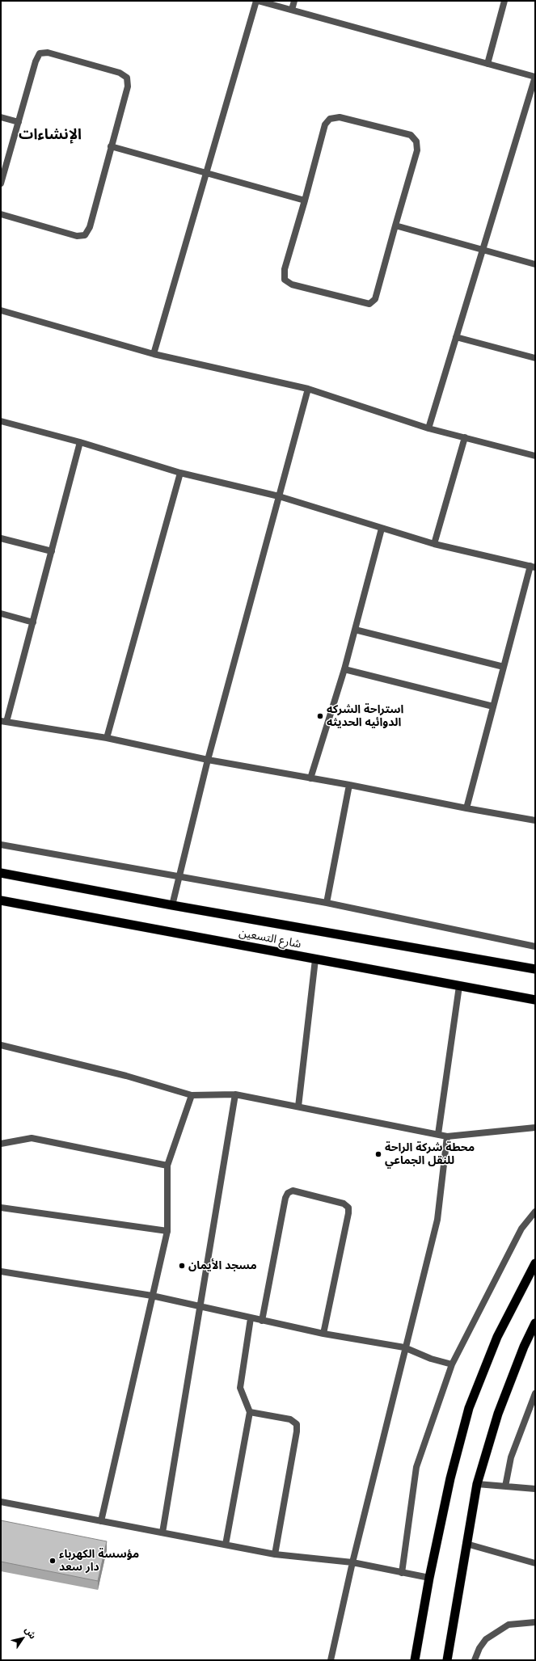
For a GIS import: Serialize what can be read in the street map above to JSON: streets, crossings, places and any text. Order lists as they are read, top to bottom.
{
  "streets": {
    "highway": ["شارع التسعين"]
  },
  "districts": ["الإنشاءات"],
  "places": [
    "استراحة الشركه الدوائيه الحديثه",
    "محطة شركة الراحة للنقل الجماعي",
    "مسجد الأيمان",
    "مؤسسة الكهرباء دار سعد"
  ],
  "north": "top right"
}
